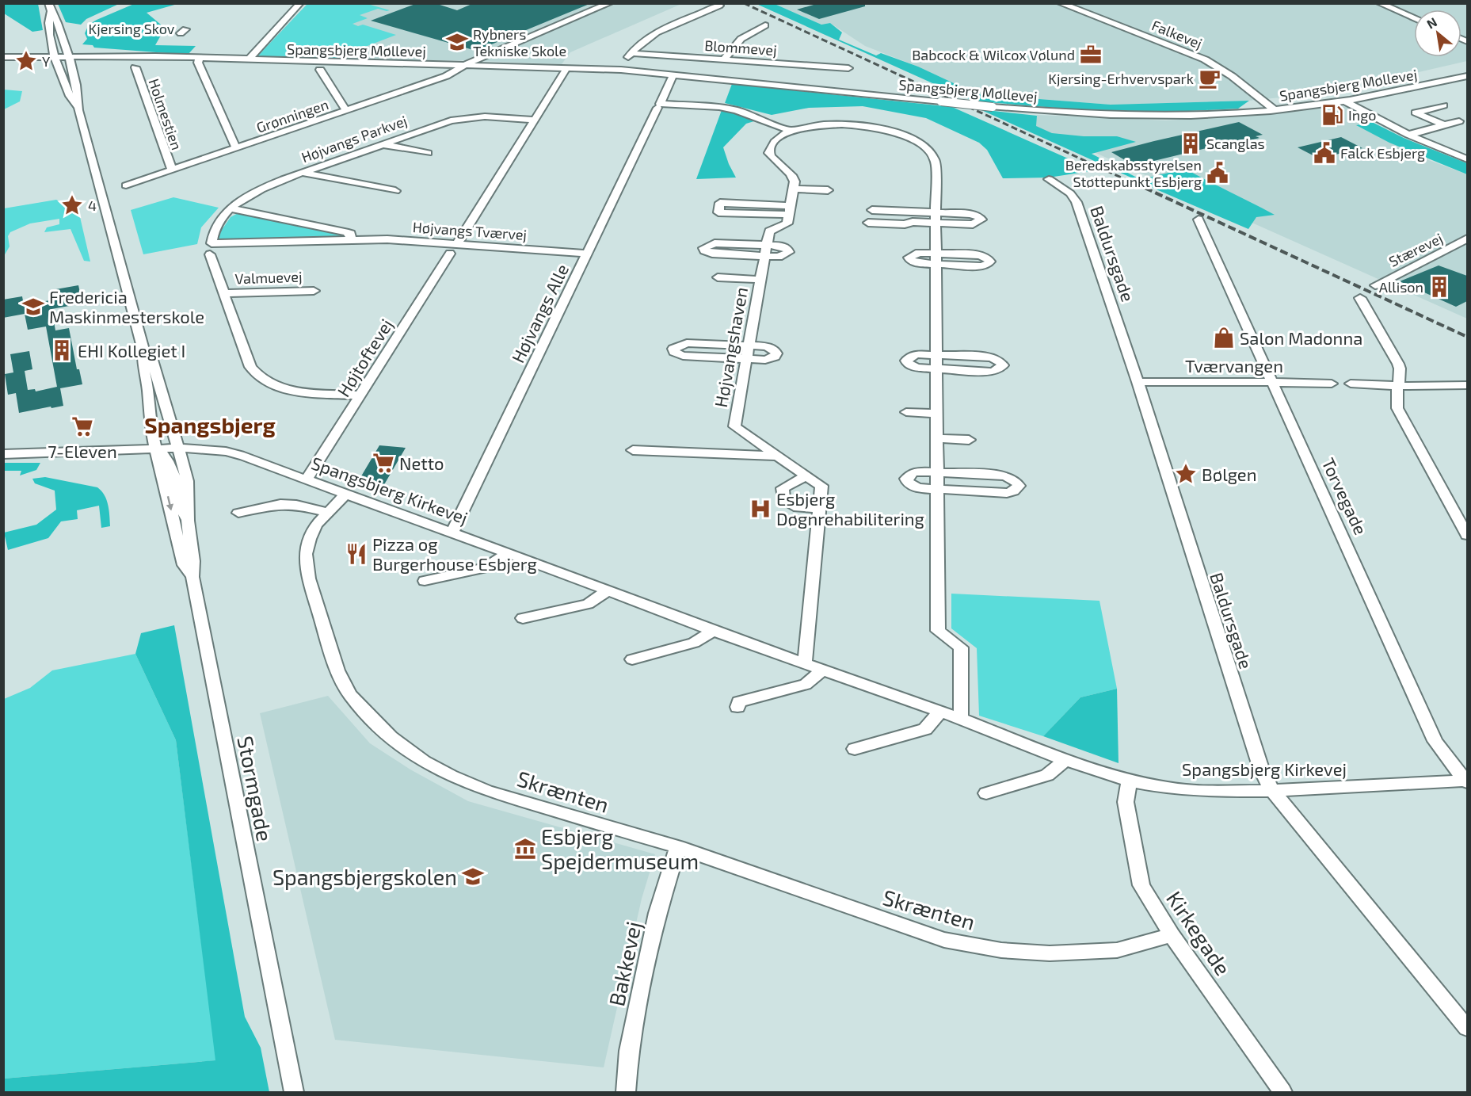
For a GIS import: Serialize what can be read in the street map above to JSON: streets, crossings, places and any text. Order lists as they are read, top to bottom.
{
  "streets": {
    "street": [
      "Falkevej",
      "Blommevej",
      "Spangsbjerg Møllevej",
      "Holmestien",
      "Grønningen",
      "Højvangs Parkvej",
      "Højvangs Tværvej",
      "Stærevej",
      "Baldursgade",
      "Valmuevej",
      "Højvangs Alle",
      "Højvangshaven",
      "Højtoftevej",
      "Tværvangen",
      "Spangsbjerg Kirkevej",
      "Torvegade",
      "Stormgade",
      "Skrænten",
      "Kirkegade",
      "Bakkevej"
    ]
  },
  "crossings": [
    ["Falkevej", "Spangsbjerg Møllevej"],
    ["Spangsbjerg Møllevej", "Grønningen"],
    ["Spangsbjerg Møllevej", "Højvangs Alle"],
    ["Spangsbjerg Møllevej", "Højtoftevej"],
    ["Spangsbjerg Møllevej", "Stormgade"],
    ["Holmestien", "Grønningen"],
    ["Højvangs Parkvej", "Højvangs Tværvej"],
    ["Højvangs Parkvej", "Højtoftevej"],
    ["Højvangs Tværvej", "Højvangs Alle"],
    ["Højvangs Tværvej", "Højtoftevej"],
    ["Baldursgade", "Tværvangen"],
    ["Baldursgade", "Spangsbjerg Kirkevej"],
    ["Højvangs Alle", "Spangsbjerg Kirkevej"],
    ["Højvangshaven", "Spangsbjerg Kirkevej"],
    ["Højtoftevej", "Spangsbjerg Kirkevej"],
    ["Tværvangen", "Torvegade"],
    ["Spangsbjerg Kirkevej", "Torvegade"],
    ["Spangsbjerg Kirkevej", "Stormgade"],
    ["Spangsbjerg Kirkevej", "Skrænten"],
    ["Spangsbjerg Kirkevej", "Kirkegade"],
    ["Skrænten", "Kirkegade"],
    ["Skrænten", "Bakkevej"]
  ],
  "districts": ["Spangsbjerg"],
  "parks": ["Kjersing Skov"],
  "places": {
    "school or university": ["Rybners Tekniske Skole", "Fredericia Maskinmesterskole", "Spangsbjergskolen"],
    "office": ["Babcock & Wilcox Vølund"],
    "place": ["Y", "4", "Bølgen"],
    "cafe": ["Kjersing-Erhvervspark"],
    "fuel station": ["Ingo"],
    "building": ["Scanglas", "Allison", "EHI Kollegiet I"],
    "public building": ["Falck Esbjerg", "Beredskabsstyrelsen Støttepunkt Esbjerg"],
    "shop": ["Salon Madonna"],
    "supermarket": ["7-Eleven", "Netto"],
    "hospital": ["Esbjerg Døgnrehabilitering"],
    "restaurant": ["Pizza og Burgerhouse Esbjerg"],
    "museum": ["Esbjerg Spejdermuseum"]
  },
  "north": "top left"
}
